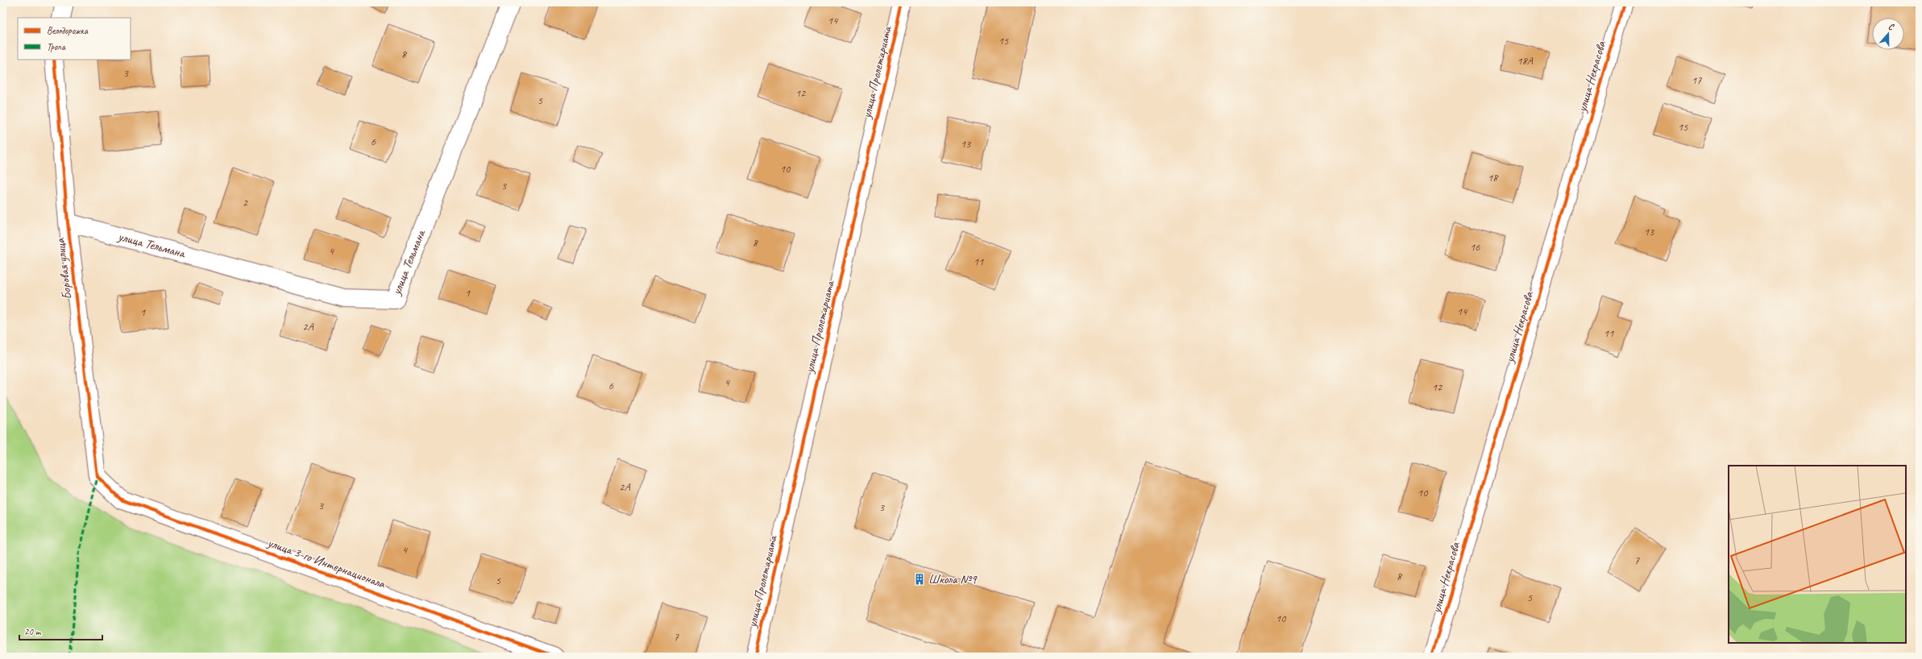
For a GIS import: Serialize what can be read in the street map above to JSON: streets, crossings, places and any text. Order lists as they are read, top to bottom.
{
  "streets": {
    "street": [
      "улица Пролетариата",
      "улица Некрасова",
      "улица Тельмана",
      "Боровая улица",
      "улица 3-го Интернационала"
    ]
  },
  "crossings": [
    ["улица Тельмана", "Боровая улица"],
    ["Боровая улица", "улица 3-го Интернационала"]
  ],
  "places": {
    "building": ["Школа №9"]
  },
  "house_numbers": [
    "14",
    "15",
    "8",
    "18А",
    "3",
    "17",
    "12",
    "5",
    "15",
    "6",
    "13",
    "10",
    "18",
    "3",
    "2",
    "13",
    "8",
    "16",
    "4",
    "11",
    "1",
    "14",
    "1",
    "2А",
    "11",
    "4",
    "6",
    "12",
    "2А",
    "10",
    "3",
    "3",
    "4",
    "7",
    "8",
    "5",
    "5",
    "10",
    "7"
  ],
  "legend": ["Велодорожка", "Тропа"],
  "scale_bar": "20 m",
  "north": "top"
}
